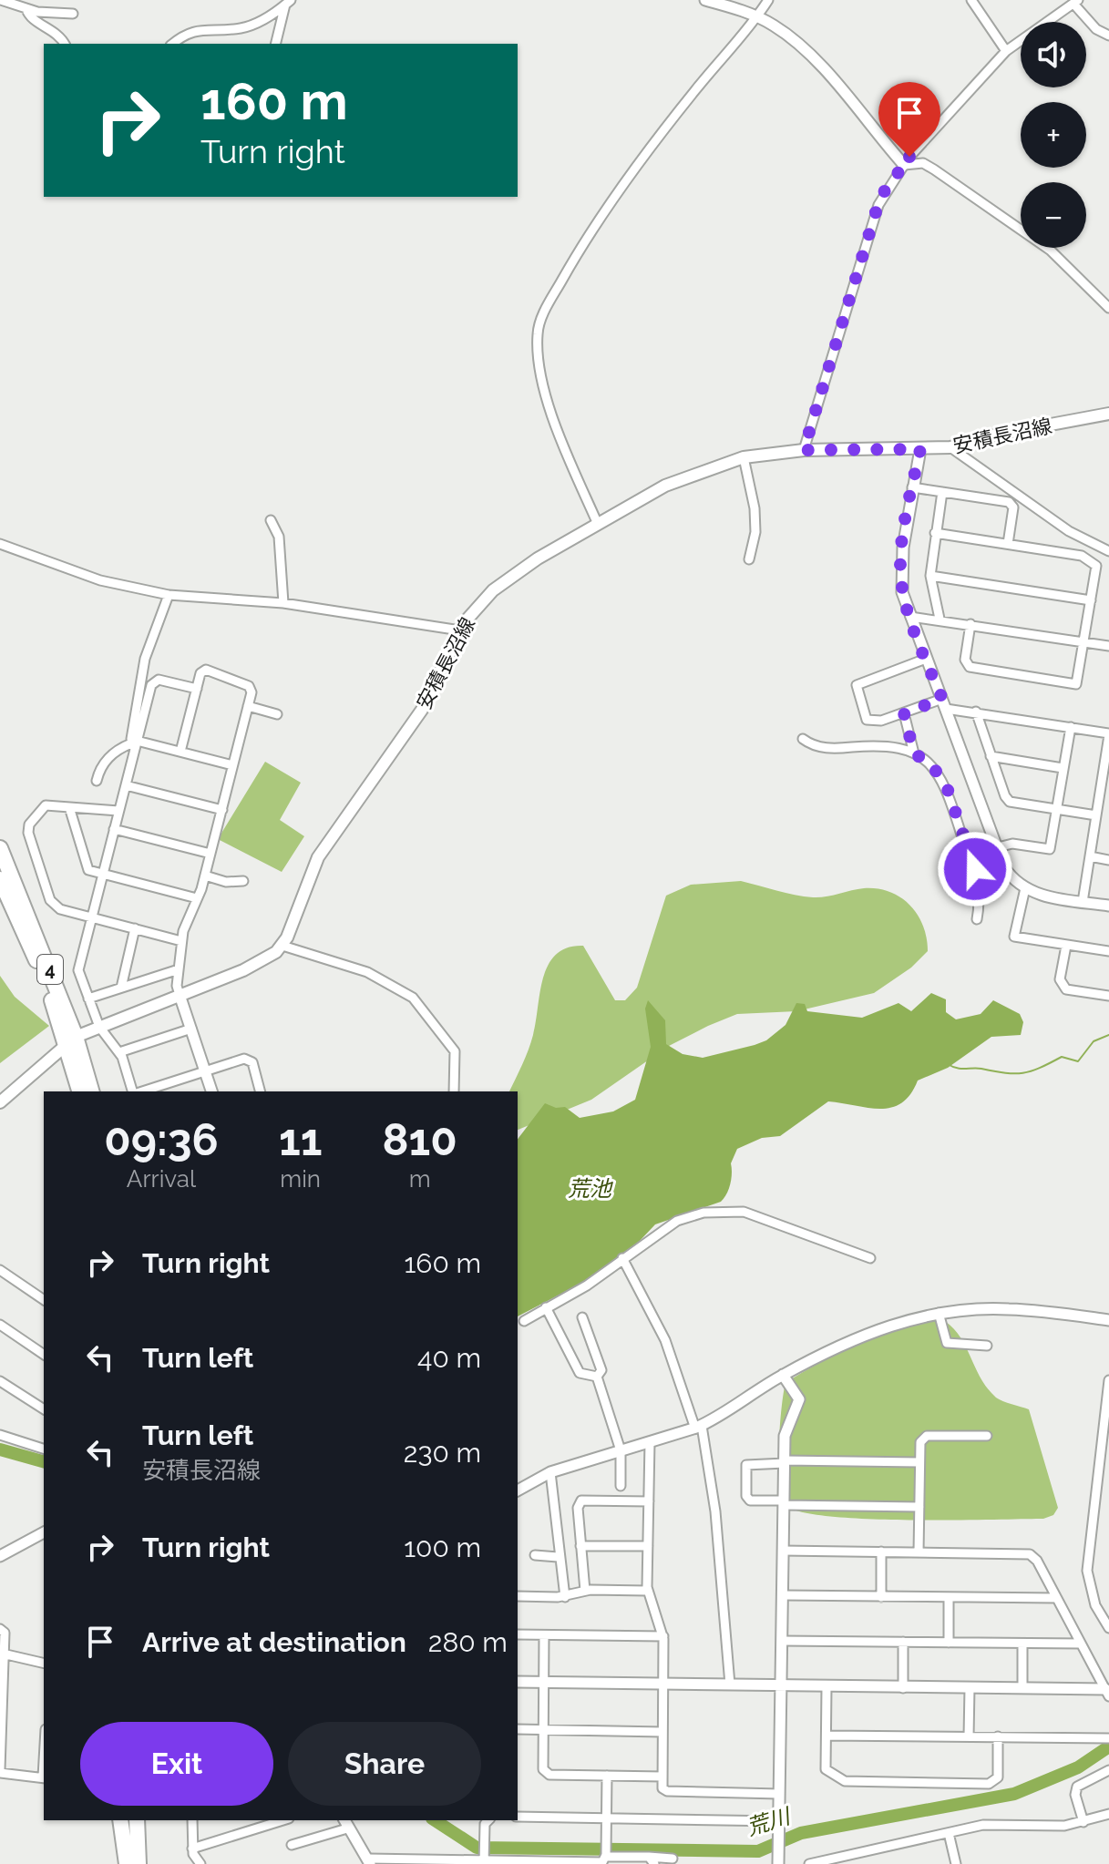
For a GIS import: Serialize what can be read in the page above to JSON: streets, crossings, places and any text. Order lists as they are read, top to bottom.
{
  "streets": {
    "highway": ["4"],
    "main road": ["安積長沼線"]
  },
  "water": ["荒池", "荒川"],
  "page": {
    "map_buttons": ["+", "−"],
    "turn": ["160 m", "Turn right"],
    "eta": [
      "09:36",
      "Arrival",
      "11",
      "min",
      "810",
      "m"
    ],
    "list": [
      {
        "name": "Turn right",
        "value": "160 m"
      },
      {
        "name": "Turn left",
        "value": "40 m"
      },
      {
        "name": "Turn left",
        "note": "安積長沼線",
        "value": "230 m"
      },
      {
        "name": "Turn right",
        "value": "100 m"
      },
      {
        "name": "Arrive at destination",
        "value": "280 m"
      }
    ],
    "buttons": ["Exit", "Share"]
  }
}
